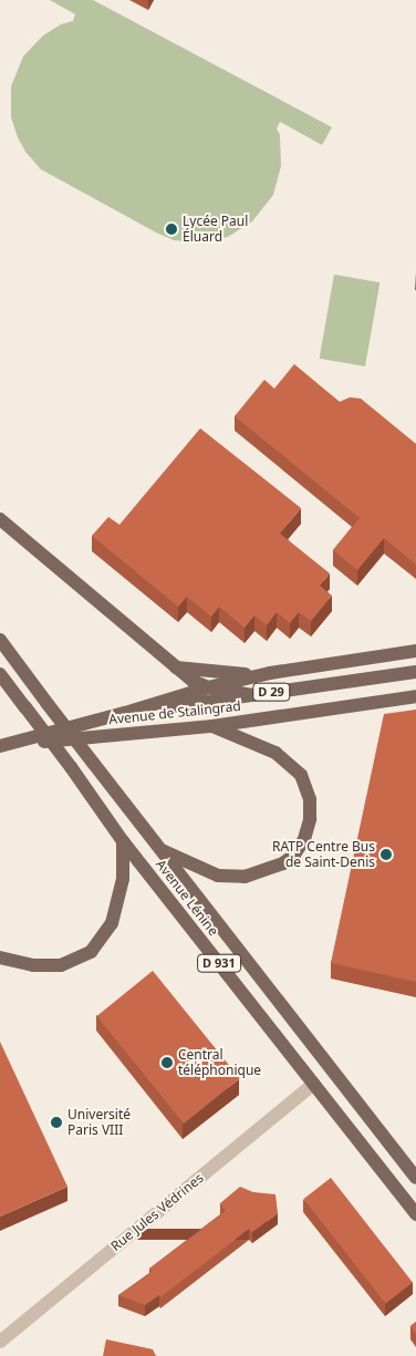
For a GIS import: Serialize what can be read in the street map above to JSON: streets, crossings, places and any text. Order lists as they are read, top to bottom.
{
  "streets": {
    "main road": [
      "D 29",
      "Avenue de Stalingrad",
      "Avenue Lénine",
      "D 931"
    ],
    "street": ["Rue Jules Védrines"]
  },
  "crossings": [
    ["Avenue Lénine", "Rue Jules Védrines"]
  ],
  "places": [
    "Lycée Paul Éluard",
    "RATP Centre Bus de Saint-Denis",
    "Central téléphonique",
    "Université Paris VIII"
  ]
}
